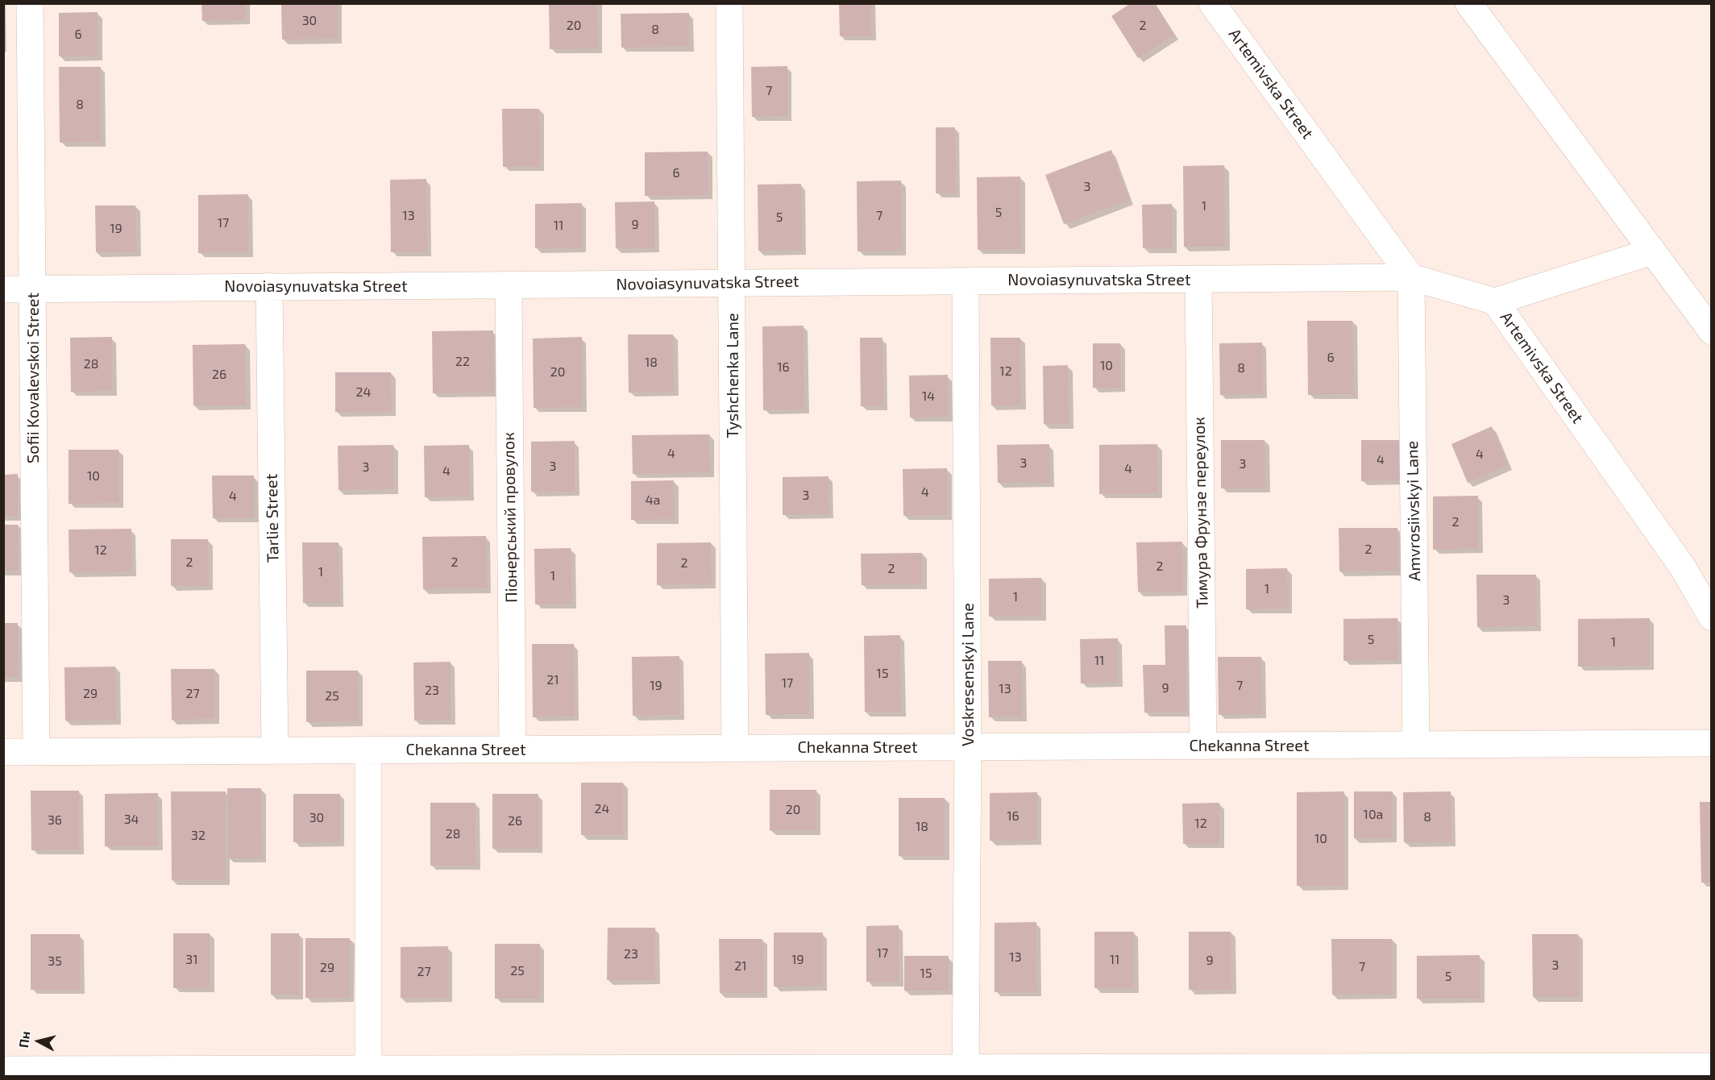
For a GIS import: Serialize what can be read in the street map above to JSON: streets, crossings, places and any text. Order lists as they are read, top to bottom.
{
  "streets": {
    "street": [
      "Artemivska Street",
      "Novoiasynuvatska Street",
      "Tyshchenka Lane",
      "Sofii Kovalevskoi Street",
      "Amvrosiivskyi Lane",
      "Тимура Фрунзе переулок",
      "Пiонерський провулок",
      "Tarlie Street",
      "Voskresenskyi Lane",
      "Chekanna Street"
    ]
  },
  "crossings": [
    ["Artemivska Street", "Novoiasynuvatska Street"],
    ["Artemivska Street", "Amvrosiivskyi Lane"],
    ["Novoiasynuvatska Street", "Tyshchenka Lane"],
    ["Novoiasynuvatska Street", "Sofii Kovalevskoi Street"],
    ["Novoiasynuvatska Street", "Amvrosiivskyi Lane"],
    ["Novoiasynuvatska Street", "Тимура Фрунзе переулок"],
    ["Novoiasynuvatska Street", "Пiонерський провулок"],
    ["Novoiasynuvatska Street", "Tarlie Street"],
    ["Novoiasynuvatska Street", "Voskresenskyi Lane"],
    ["Tyshchenka Lane", "Chekanna Street"],
    ["Sofii Kovalevskoi Street", "Chekanna Street"],
    ["Amvrosiivskyi Lane", "Chekanna Street"],
    ["Тимура Фрунзе переулок", "Chekanna Street"],
    ["Пiонерський провулок", "Chekanna Street"],
    ["Tarlie Street", "Chekanna Street"],
    ["Voskresenskyi Lane", "Chekanna Street"]
  ],
  "house_numbers": [
    "30",
    "20",
    "2",
    "8",
    "6",
    "7",
    "8",
    "6",
    "3",
    "1",
    "5",
    "13",
    "7",
    "5",
    "17",
    "9",
    "11",
    "19",
    "6",
    "22",
    "18",
    "28",
    "10",
    "16",
    "8",
    "12",
    "20",
    "26",
    "24",
    "14",
    "4",
    "4",
    "4",
    "3",
    "3",
    "3",
    "3",
    "4",
    "4",
    "10",
    "4",
    "3",
    "4",
    "4а",
    "2",
    "2",
    "12",
    "2",
    "2",
    "2",
    "2",
    "2",
    "1",
    "1",
    "1",
    "1",
    "3",
    "5",
    "1",
    "11",
    "15",
    "21",
    "17",
    "19",
    "7",
    "9",
    "13",
    "23",
    "29",
    "27",
    "25",
    "24",
    "20",
    "10а",
    "16",
    "8",
    "30",
    "34",
    "36",
    "26",
    "12",
    "18",
    "28",
    "32",
    "10",
    "17",
    "23",
    "13",
    "31",
    "19",
    "11",
    "9",
    "35",
    "3",
    "21",
    "7",
    "29",
    "25",
    "27",
    "15",
    "5"
  ],
  "north": "left"
}
